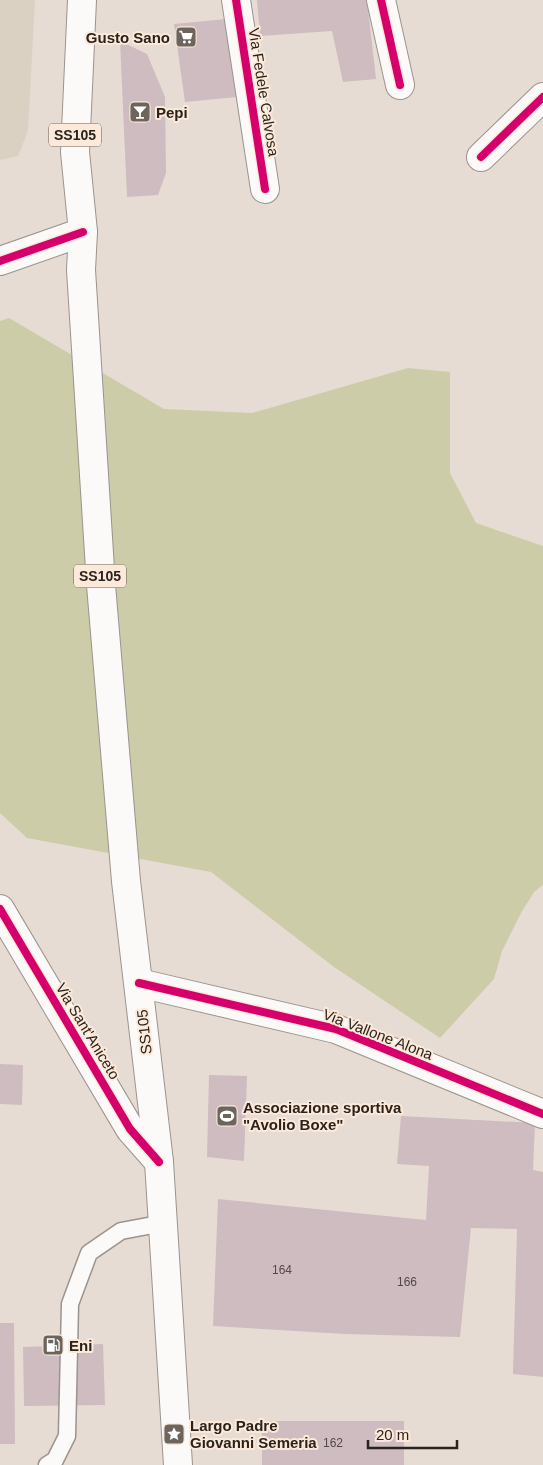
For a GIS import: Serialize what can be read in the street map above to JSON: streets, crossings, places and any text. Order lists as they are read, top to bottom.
{
  "streets": {
    "main road": [
      "Via Fedele Calvosa",
      "SS105",
      "Via Sant'Aniceto",
      "Via Vallone Alona"
    ]
  },
  "crossings": [
    ["SS105", "Via Sant'Aniceto"],
    ["SS105", "Via Vallone Alona"]
  ],
  "places": {
    "supermarket": ["Gusto Sano"],
    "bar": ["Pepi"],
    "sports": ["Associazione sportiva \"Avolio Boxe\""],
    "fuel station": ["Eni"],
    "place": ["Largo Padre Giovanni Semeria"]
  },
  "house_numbers": ["164", "166", "162"],
  "scale_bar": "20 m"
}
